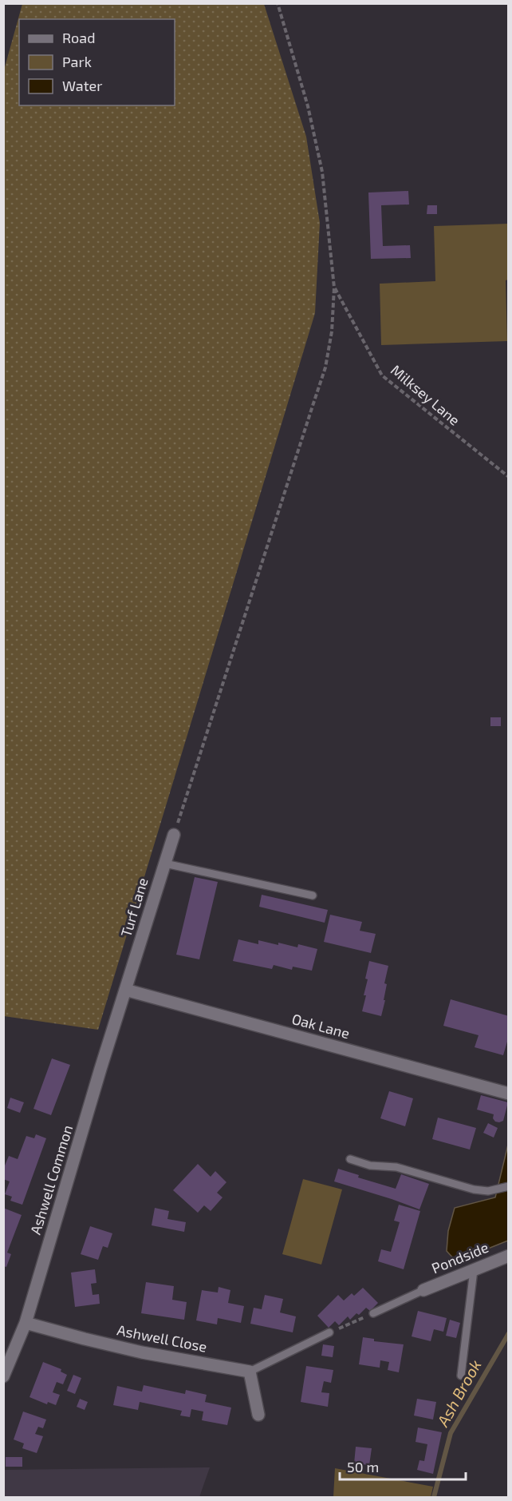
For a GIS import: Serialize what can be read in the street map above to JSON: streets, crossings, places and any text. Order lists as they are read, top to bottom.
{
  "streets": {
    "street": [
      "Turf Lane",
      "Oak Lane",
      "Ashwell Common",
      "Pondside",
      "Ashwell Close"
    ],
    "path": ["Milksey Lane"]
  },
  "crossings": [
    ["Turf Lane", "Oak Lane"],
    ["Turf Lane", "Ashwell Common"],
    ["Oak Lane", "Ashwell Common"],
    ["Ashwell Common", "Ashwell Close"]
  ],
  "water": ["Ash Brook"],
  "legend": ["Road", "Park", "Water"],
  "scale_bar": "50 m"
}
